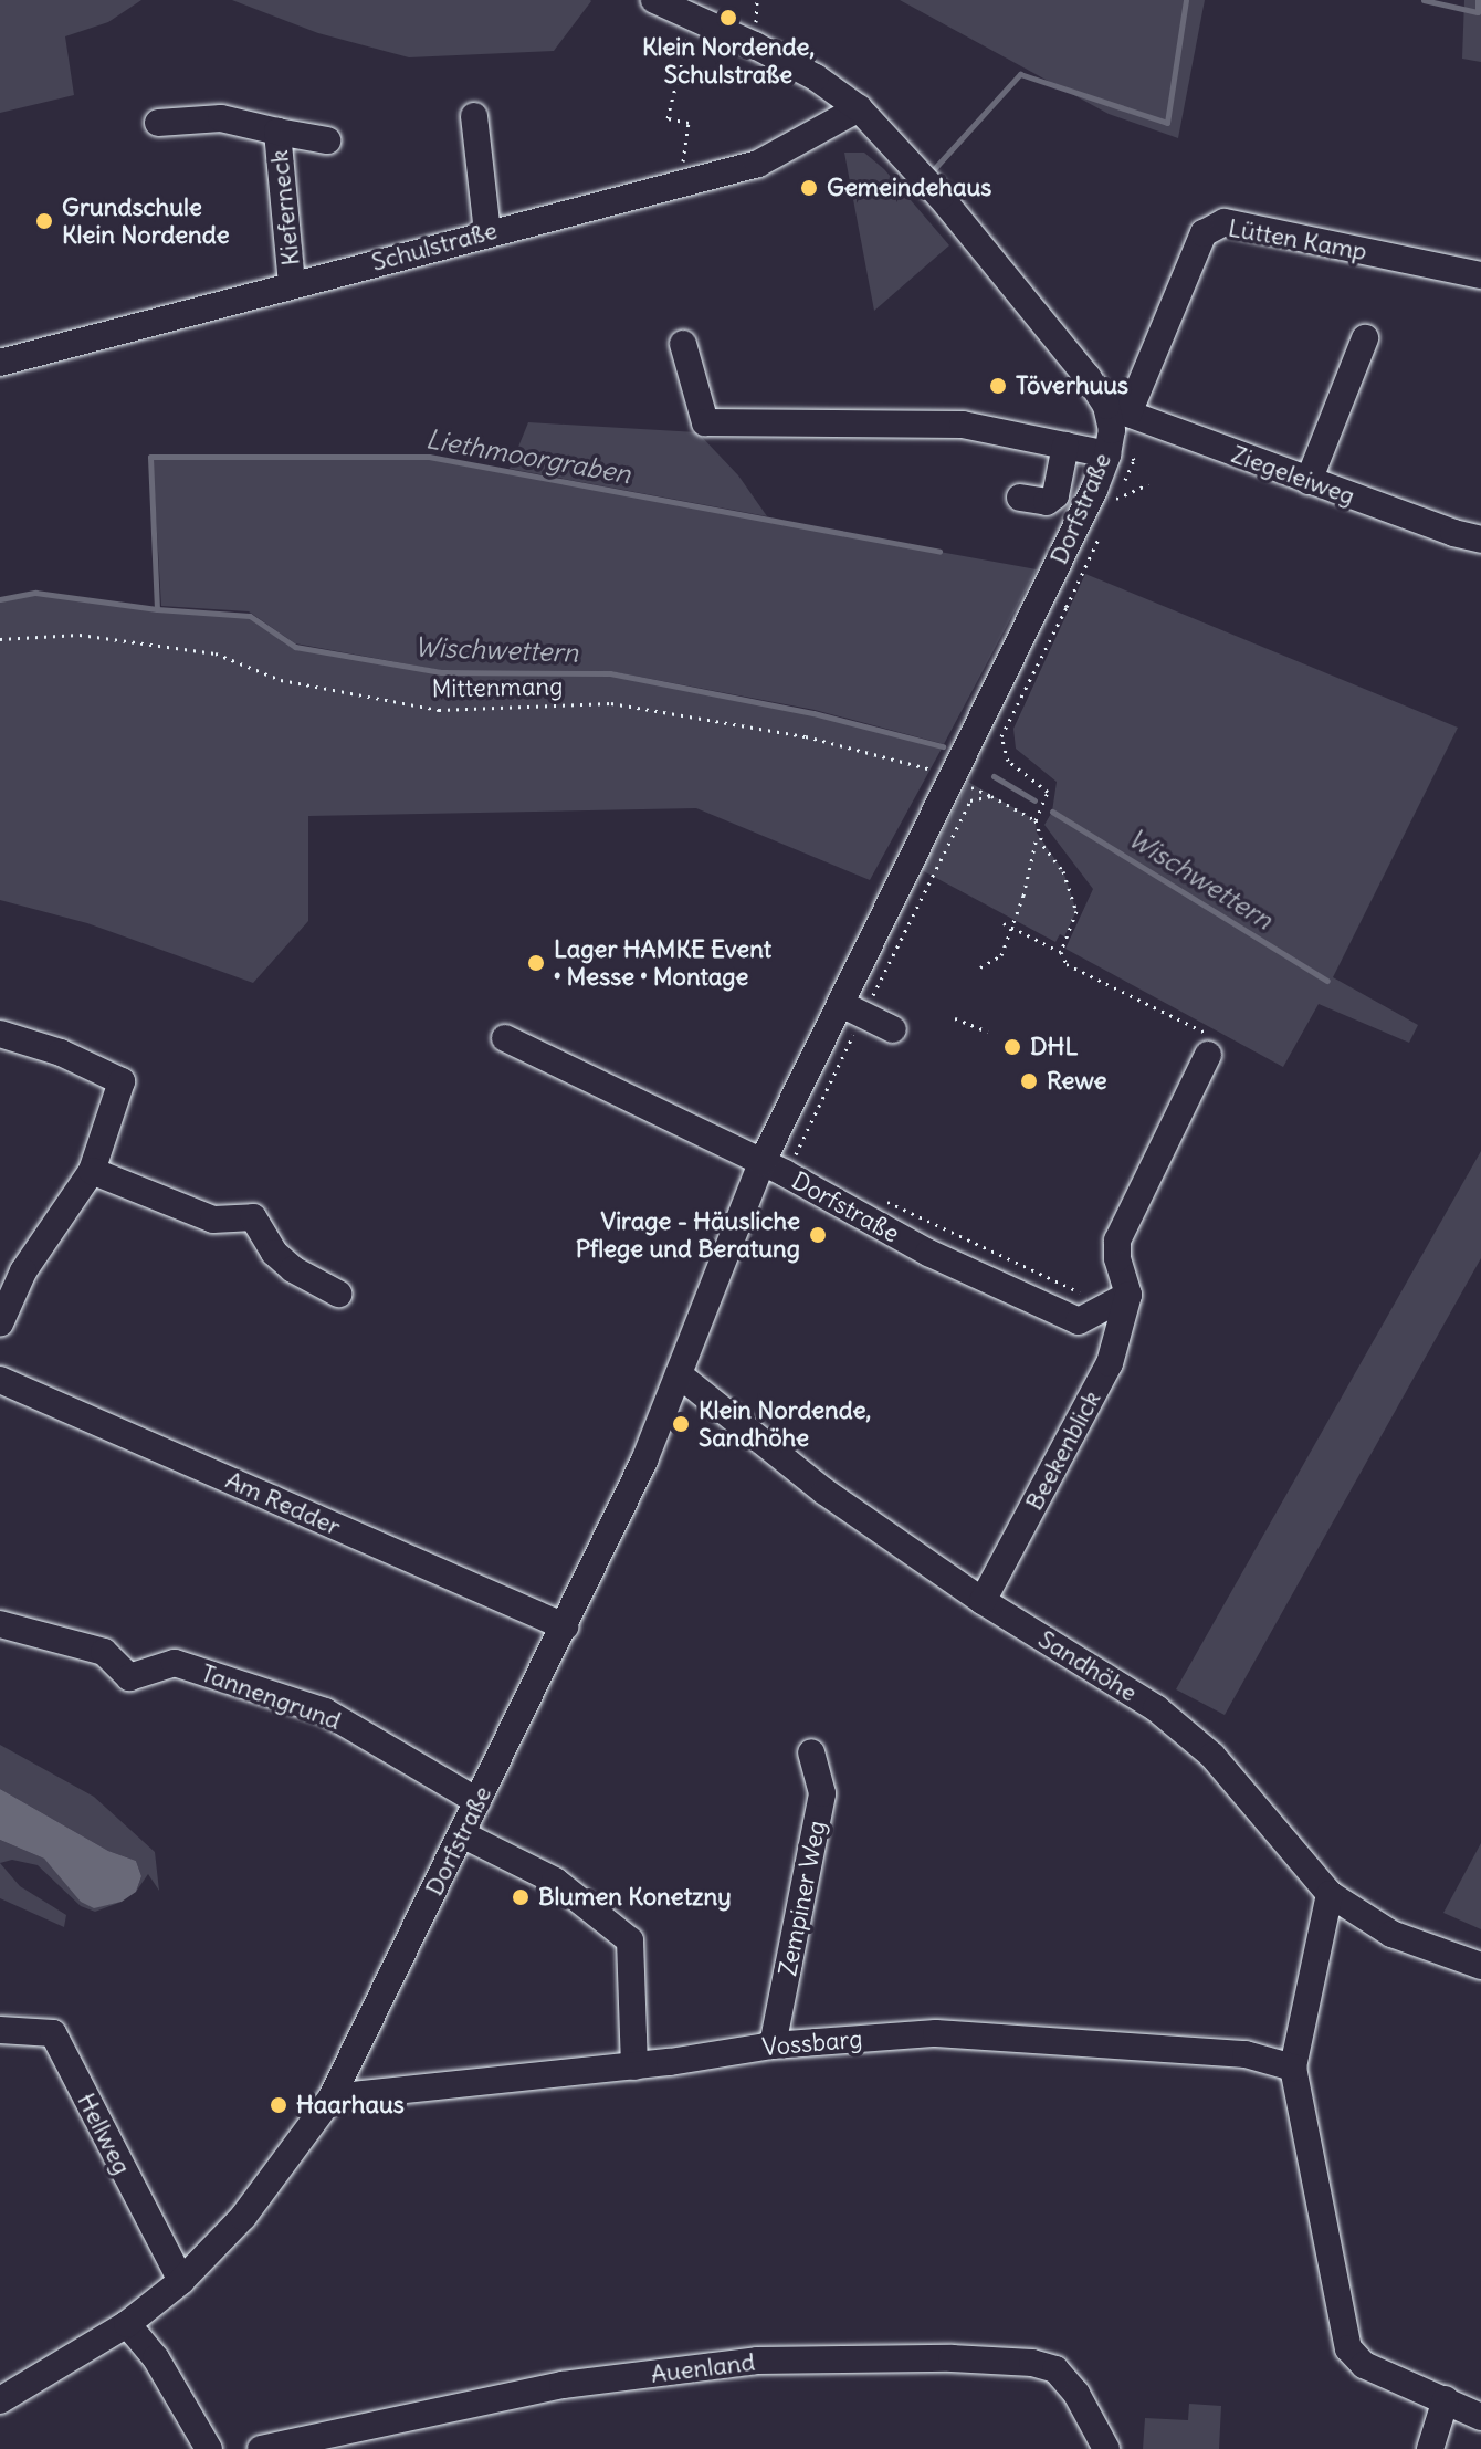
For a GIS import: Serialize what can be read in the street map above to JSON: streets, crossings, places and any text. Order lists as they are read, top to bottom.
{
  "streets": {
    "street": [
      "Kieferneck",
      "Lütten Kamp",
      "Schulstraße",
      "Ziegeleiweg",
      "Dorfstraße",
      "Beekenblick",
      "Am Redder",
      "Sandhöhe",
      "Tannengrund",
      "Zempiner Weg",
      "Vossbarg",
      "Hellweg",
      "Auenland"
    ],
    "path": ["Mittenmang"]
  },
  "crossings": [
    ["Kieferneck", "Schulstraße"],
    ["Lütten Kamp", "Ziegeleiweg"],
    ["Lütten Kamp", "Dorfstraße"],
    ["Ziegeleiweg", "Dorfstraße"],
    ["Dorfstraße", "Mittenmang"],
    ["Dorfstraße", "Beekenblick"],
    ["Dorfstraße", "Am Redder"],
    ["Dorfstraße", "Sandhöhe"],
    ["Dorfstraße", "Tannengrund"],
    ["Dorfstraße", "Vossbarg"],
    ["Dorfstraße", "Hellweg"],
    ["Beekenblick", "Sandhöhe"],
    ["Zempiner Weg", "Vossbarg"]
  ],
  "water": ["Liethmoorgraben", "Wischwettern"],
  "places": [
    "Klein Nordende, Schulstraße",
    "Gemeindehaus",
    "Grundschule Klein Nordende",
    "Töverhuus",
    "Lager HAMKE Event • Messe • Montage",
    "DHL",
    "Rewe",
    "Virage - Häusliche Pflege und Beratung",
    "Klein Nordende, Sandhöhe",
    "Blumen Konetzny",
    "Haarhaus"
  ]
}
